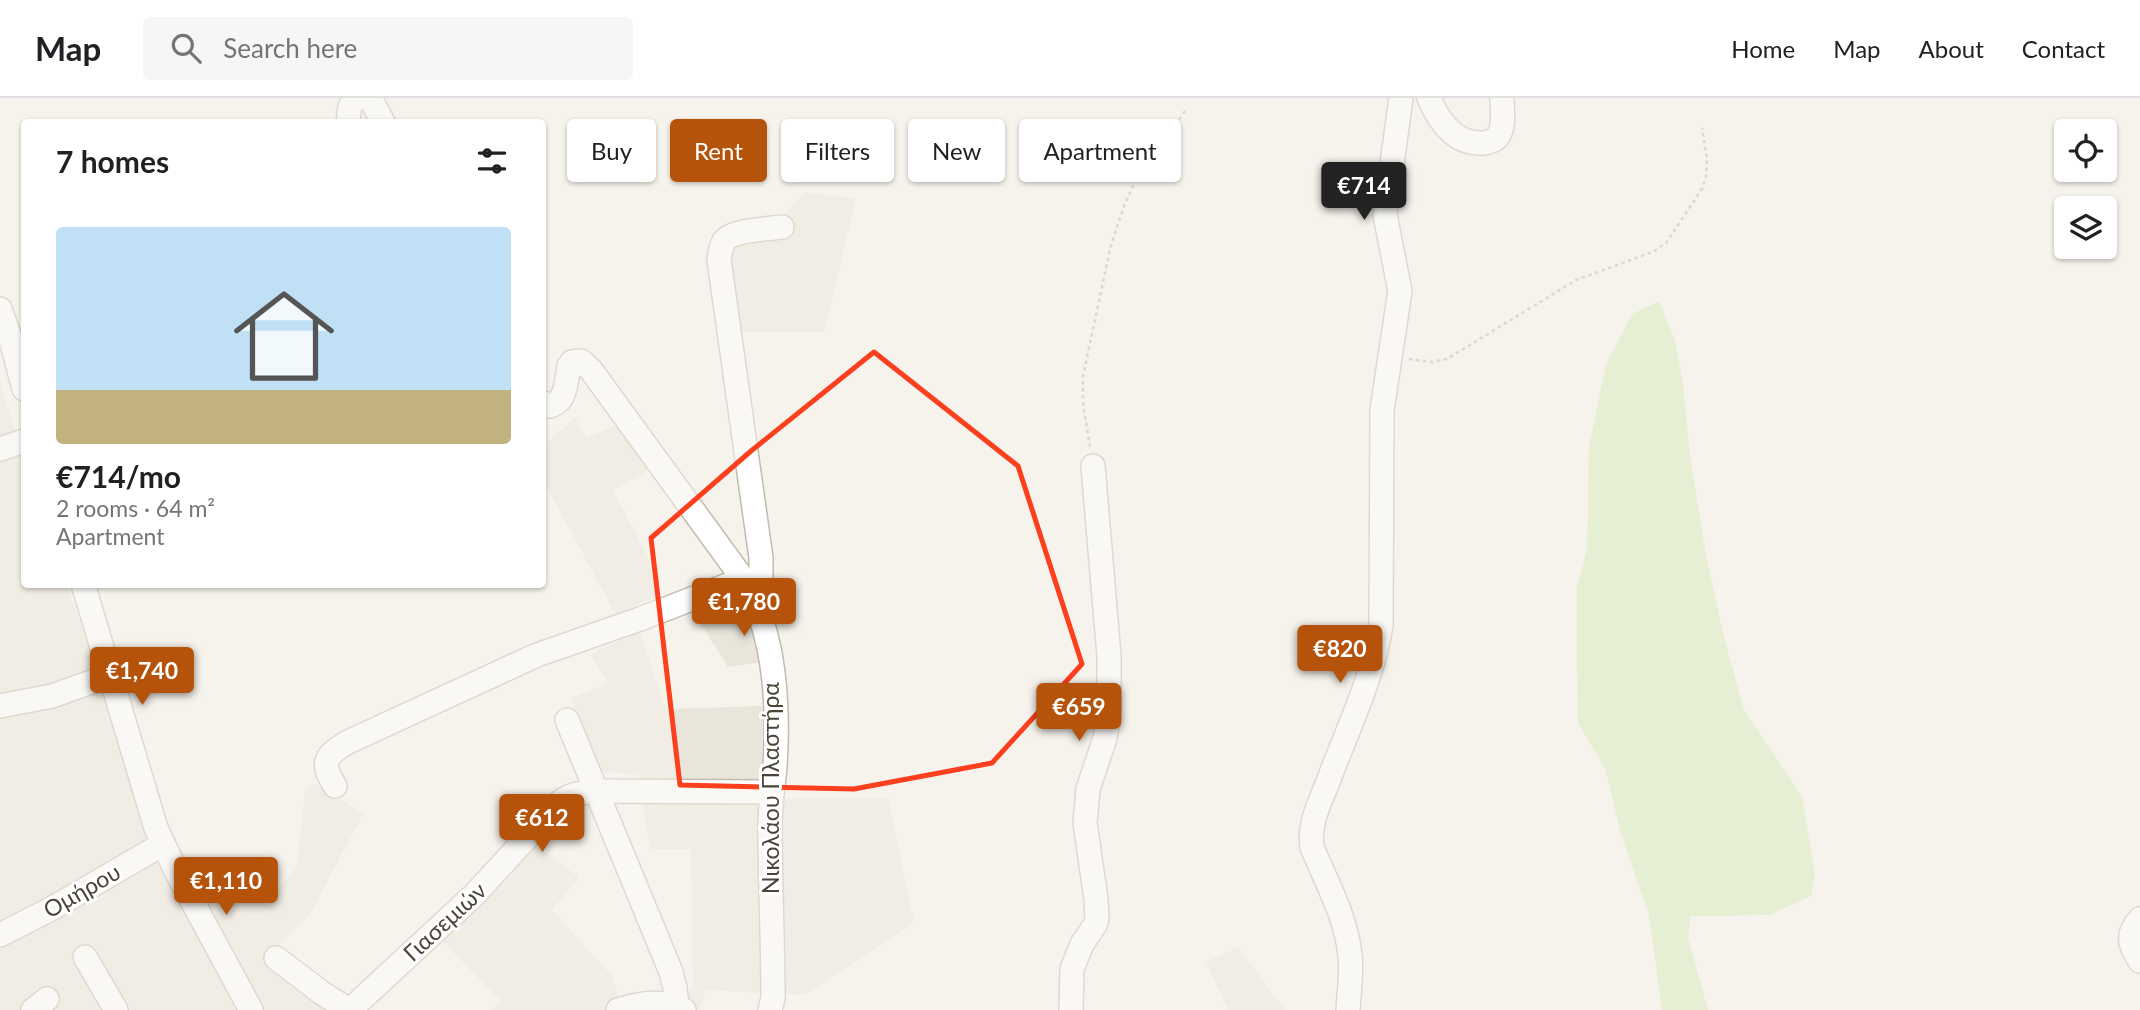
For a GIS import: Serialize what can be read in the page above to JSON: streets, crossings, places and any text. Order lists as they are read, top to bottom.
{
  "streets": {
    "street": ["Νικολάου Πλαστήρα", "Ομήρου", "Γιασεμιών"]
  },
  "crossings": [
    ["Νικολάου Πλαστήρα", "Γιασεμιών"]
  ],
  "page": {
    "header": "Map",
    "search": "Search here",
    "nav": [
      "Home",
      "Map",
      "About",
      "Contact"
    ],
    "chip": [
      "Buy",
      "Rent",
      "Filters",
      "New",
      "Apartment"
    ],
    "heading": "7 homes",
    "price": [
      "€714",
      "€1,780",
      "€820",
      "€1,740",
      "€659",
      "€612",
      "€1,110"
    ],
    "list": [
      {
        "name": "€714/mo",
        "note": "2 rooms · 64 m² · Apartment"
      }
    ]
  }
}
